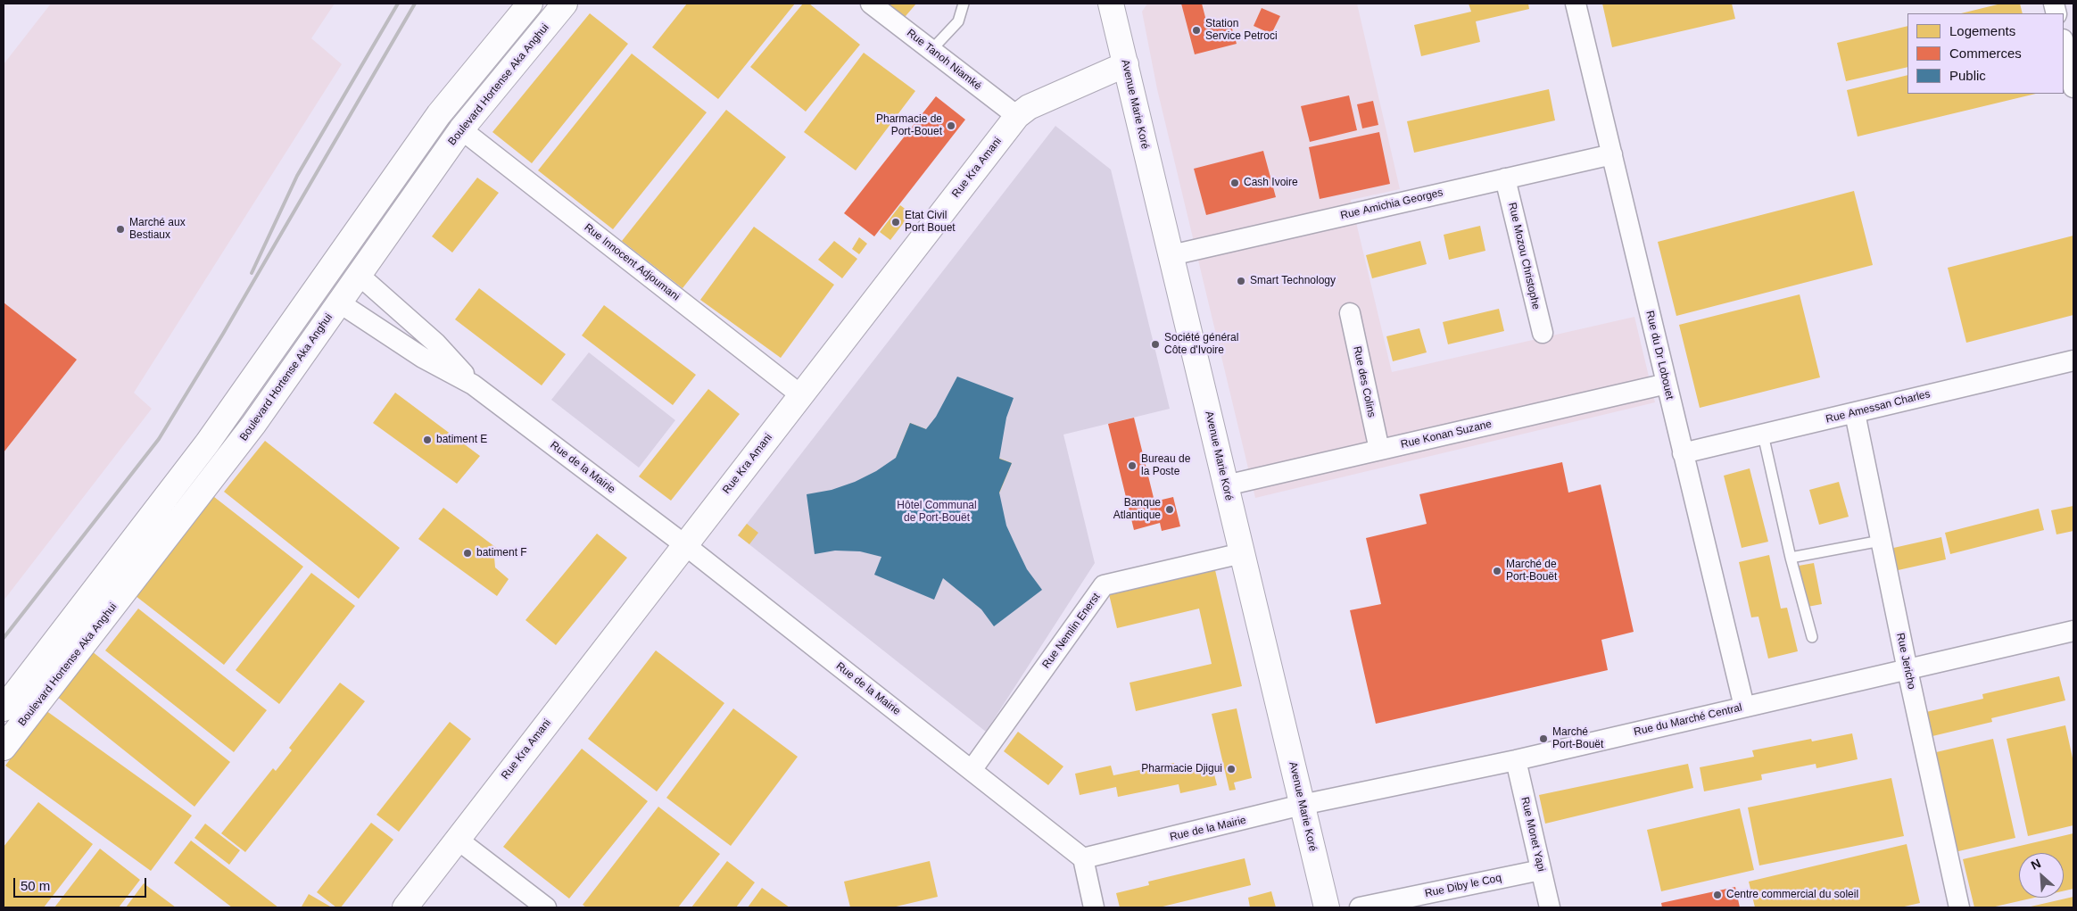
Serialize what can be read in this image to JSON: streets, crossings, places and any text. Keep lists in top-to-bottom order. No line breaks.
{"streets":{"main road":["Boulevard Hortense Aka Anghui","Avenue Marie Koré","Rue Kra Amani"],"street":["Rue Tanoh Niamké","Rue Amichia Georges","Rue Mozou Christophe","Rue Innocent Adjoumani","Rue du Dr Lobouet","Rue des Colins","Rue Amessan Charles","Rue Konan Suzane","Rue de la Mairie","Rue Nemlin Enerst","Rue Jericho","Rue du Marché Central","Rue Monet Yapi","Rue Diby le Coq"]},"crossings":[["Rue Tanoh Niamké","Rue Kra Amani"],["Boulevard Hortense Aka Anghui","Rue Innocent Adjoumani"],["Boulevard Hortense Aka Anghui","Rue de la Mairie"],["Avenue Marie Koré","Rue Kra Amani"],["Avenue Marie Koré","Rue Amichia Georges"],["Avenue Marie Koré","Rue Konan Suzane"],["Avenue Marie Koré","Rue de la Mairie"],["Avenue Marie Koré","Rue Nemlin Enerst"],["Avenue Marie Koré","Rue du Marché Central"],["Rue Kra Amani","Rue Innocent Adjoumani"],["Rue Kra Amani","Rue de la Mairie"],["Rue Amichia Georges","Rue Mozou Christophe"],["Rue Amichia Georges","Rue du Dr Lobouet"],["Rue du Dr Lobouet","Rue Amessan Charles"],["Rue du Dr Lobouet","Rue Konan Suzane"],["Rue du Dr Lobouet","Rue du Marché Central"],["Rue des Colins","Rue Konan Suzane"],["Rue Amessan Charles","Rue Jericho"],["Rue de la Mairie","Rue Nemlin Enerst"],["Rue de la Mairie","Rue du Marché Central"],["Rue Jericho","Rue du Marché Central"],["Rue du Marché Central","Rue Monet Yapi"],["Rue Monet Yapi","Rue Diby le Coq"]],"parks":["Hôtel Communal de Port-Bouët"],"places":["Station Service Petroci","Pharmacie de Port-Bouet","Cash Ivoire","Etat Civil Port Bouet","Marché aux Bestiaux","Smart Technology","Société général Côte d'Ivoire","batiment E","Bureau de la Poste","Banque Atlantique","batiment F","Marché de Port-Bouët","Marché Port-Bouët","Pharmacie Djigui","Centre commercial du soleil"],"legend":["Logements","Commerces","Public"],"scale_bar":"50 m","north":"top left"}
